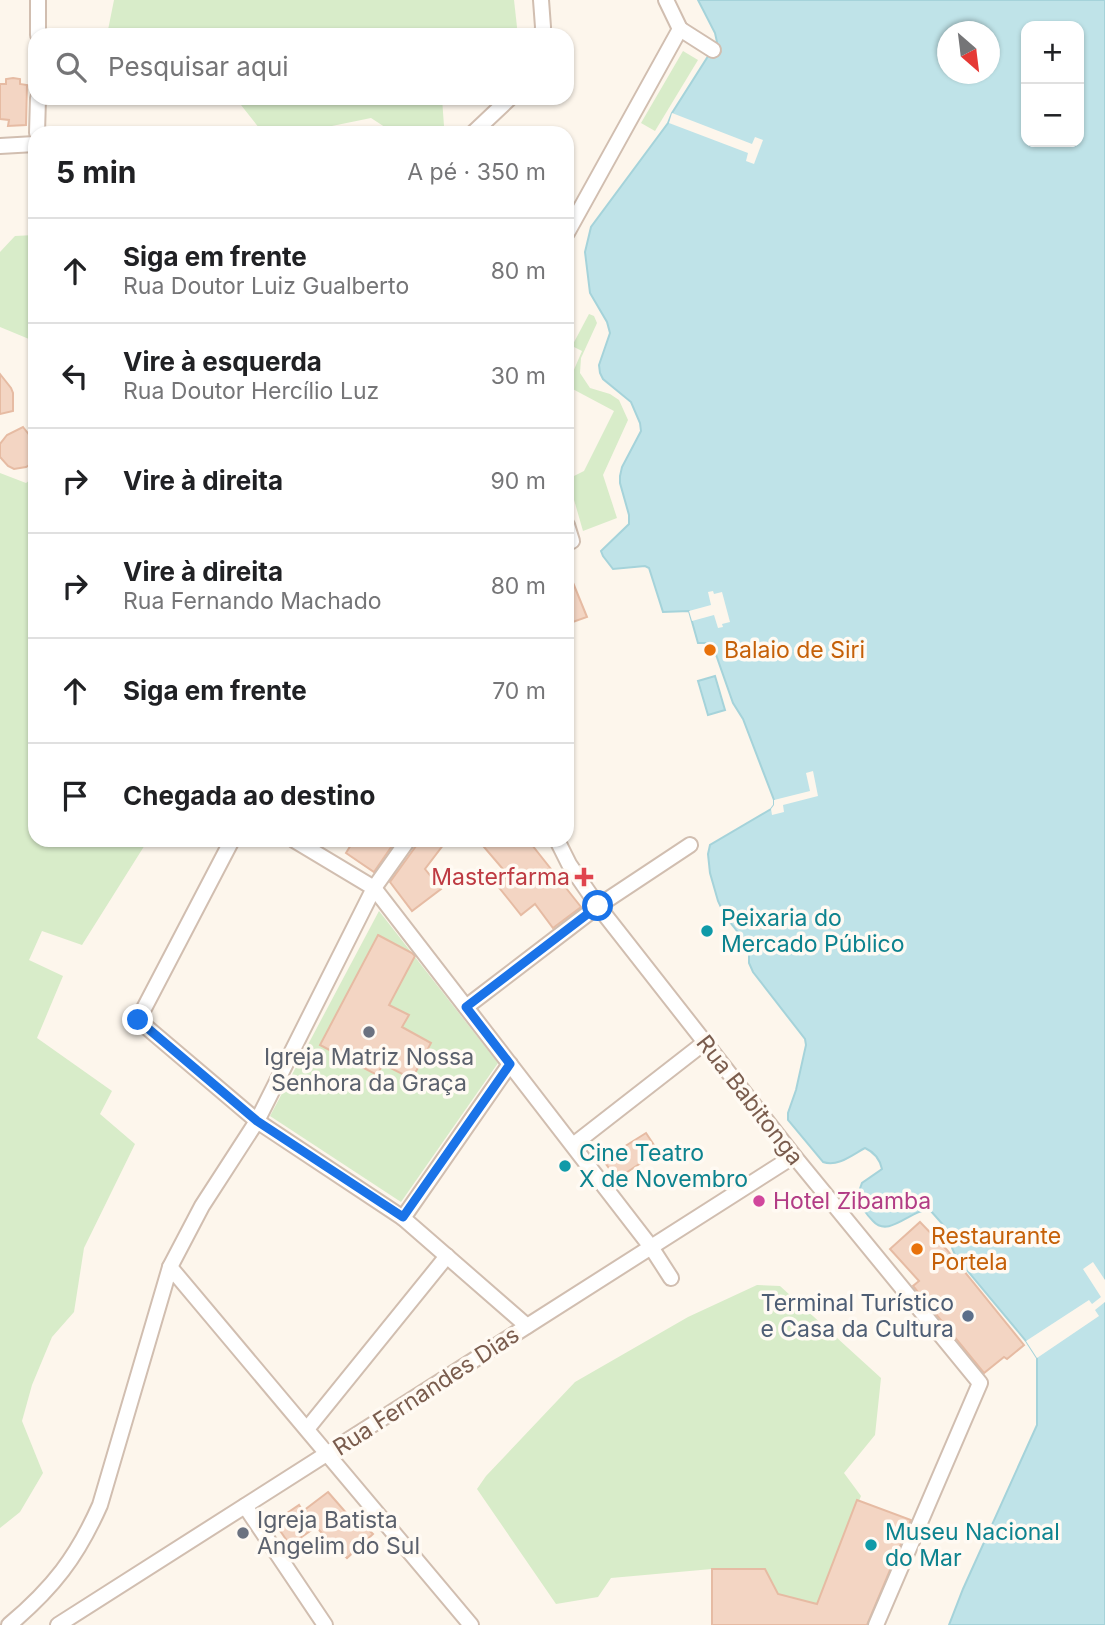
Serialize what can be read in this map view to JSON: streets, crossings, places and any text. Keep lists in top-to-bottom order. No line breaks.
{"streets":{"street":["Rua Babitonga","Rua Fernandes Dias"]},"crossings":[["Rua Babitonga","Rua Fernandes Dias"]],"places":{"other":["Balaio de Siri","Peixaria do Mercado Público","Igreja Matriz Nossa Senhora da Graça","Cine Teatro X de Novembro","Hotel Zibamba","Restaurante Portela","Terminal Turístico e Casa da Cultura","Igreja Batista Angelim do Sul","Museu Nacional do Mar"],"health":["Masterfarma"]},"north":"bottom right","page":{"map_buttons":["+","−"],"search":"Pesquisar aqui","heading":["5 min","A pé · 350 m"],"list":[["Siga em frente","Rua Doutor Luiz Gualberto","80 m"],["Vire à esquerda","Rua Doutor Hercílio Luz","30 m"],["Vire à direita","90 m"],["Vire à direita","Rua Fernando Machado","80 m"],["Siga em frente","70 m"],"Chegada ao destino"]}}
